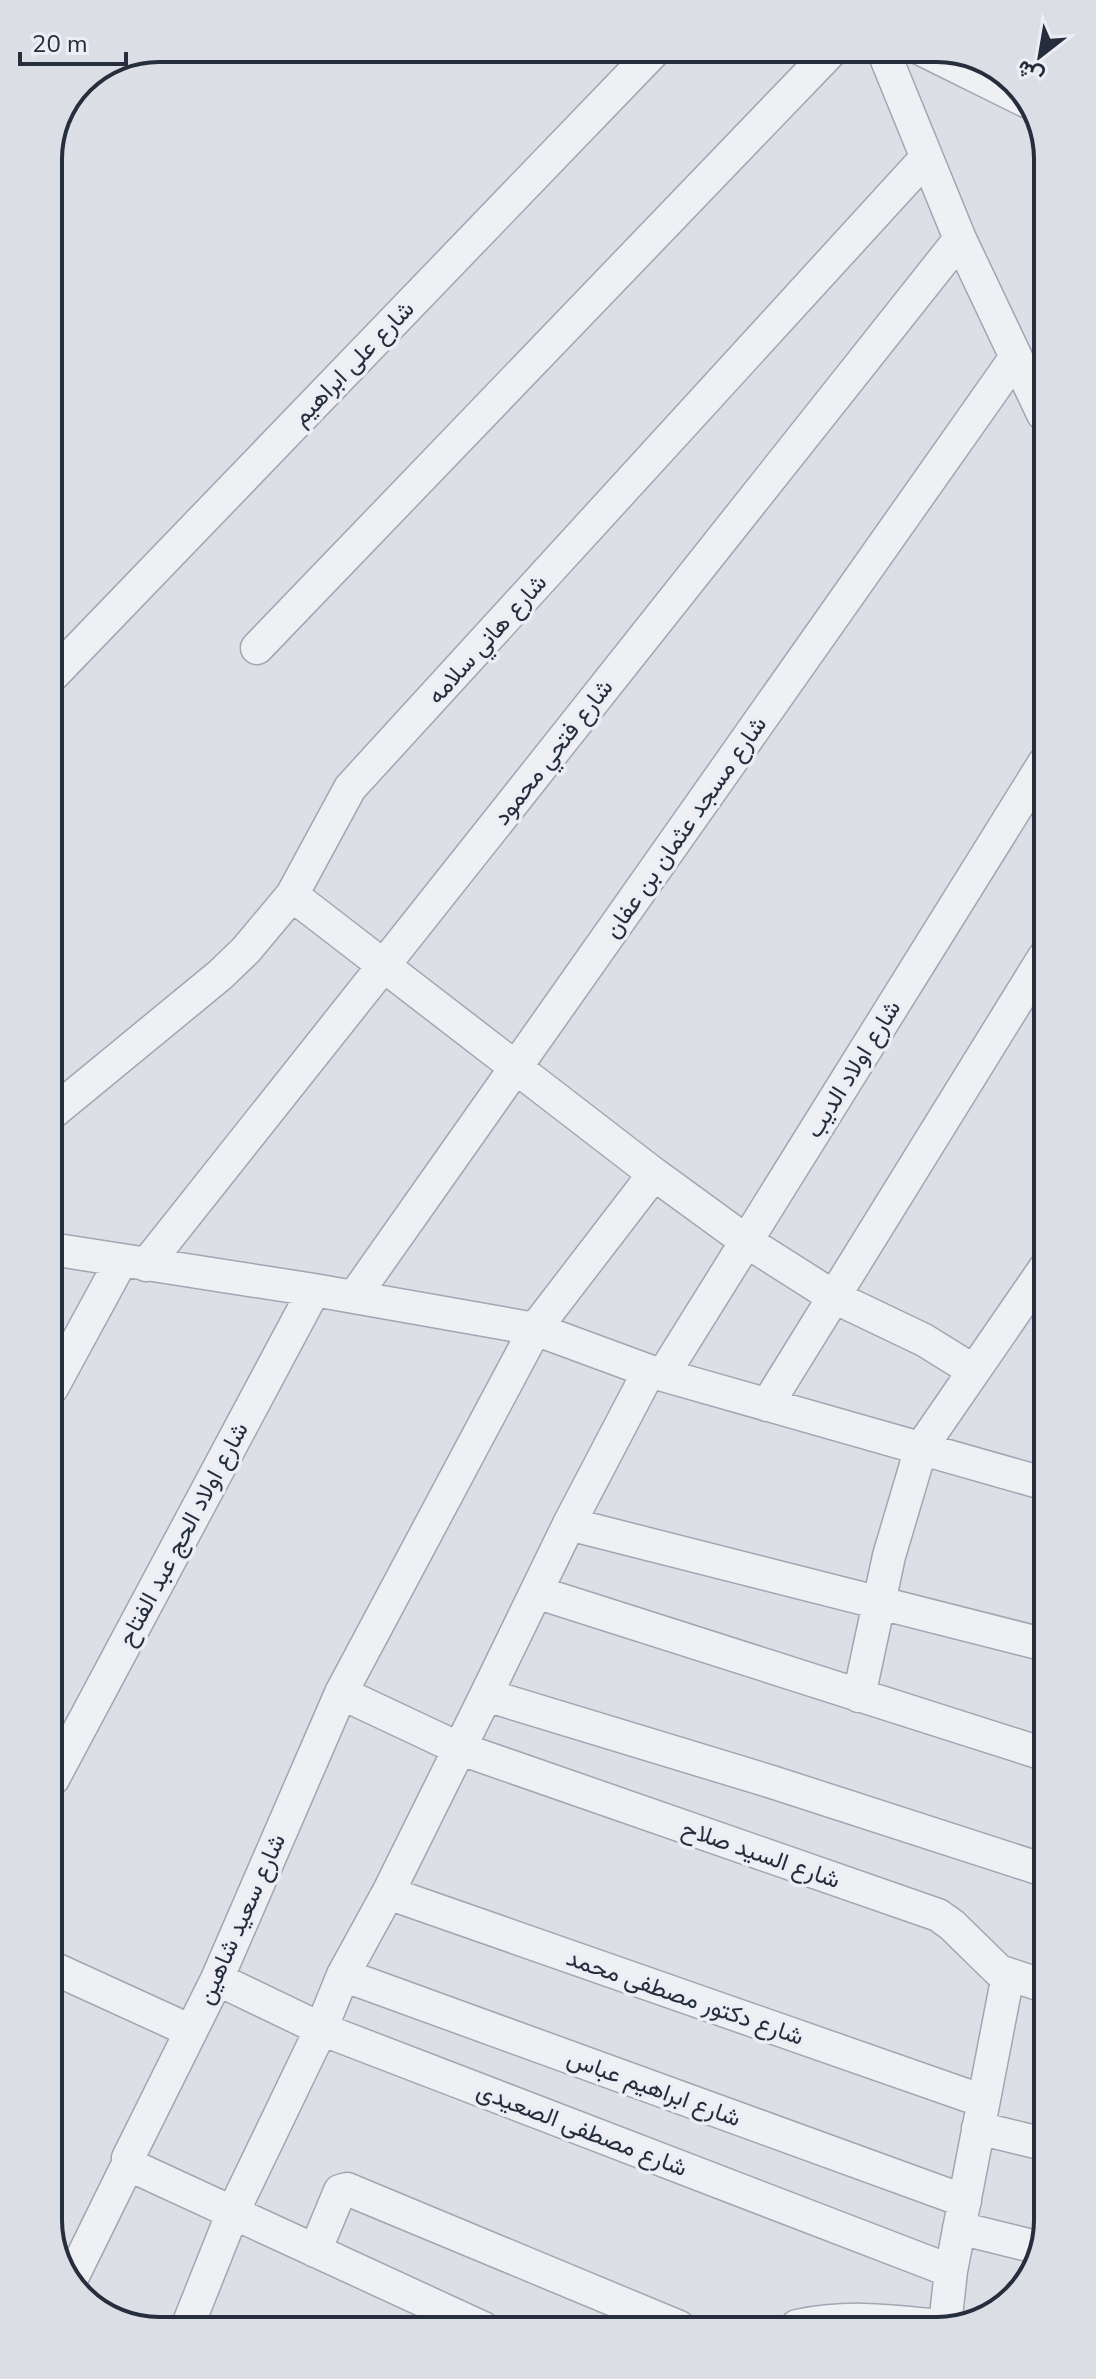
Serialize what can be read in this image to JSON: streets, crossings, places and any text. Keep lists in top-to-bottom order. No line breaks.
{"streets":{"street":["شارع على ابراهيم","شارع هاني سلامه","شارع فتحي محمود","شارع مسجد عثمان بن عفان","شارع اولاد الديب","شارع اولاد الحج عبد الفتاح","شارع السيد صلاح","شارع سعيد شاهين","شارع دكتور مصطفى محمد","شارع ابراهيم عباس","شارع مصطفى الصعيدى"]},"crossings":[["شارع اولاد الديب","شارع السيد صلاح"],["شارع اولاد الديب","شارع دكتور مصطفى محمد"],["شارع اولاد الديب","شارع ابراهيم عباس"],["شارع اولاد الديب","شارع مصطفى الصعيدى"],["شارع السيد صلاح","شارع سعيد شاهين"],["شارع سعيد شاهين","شارع مصطفى الصعيدى"]],"scale_bar":"20 m","north":"bottom left"}
